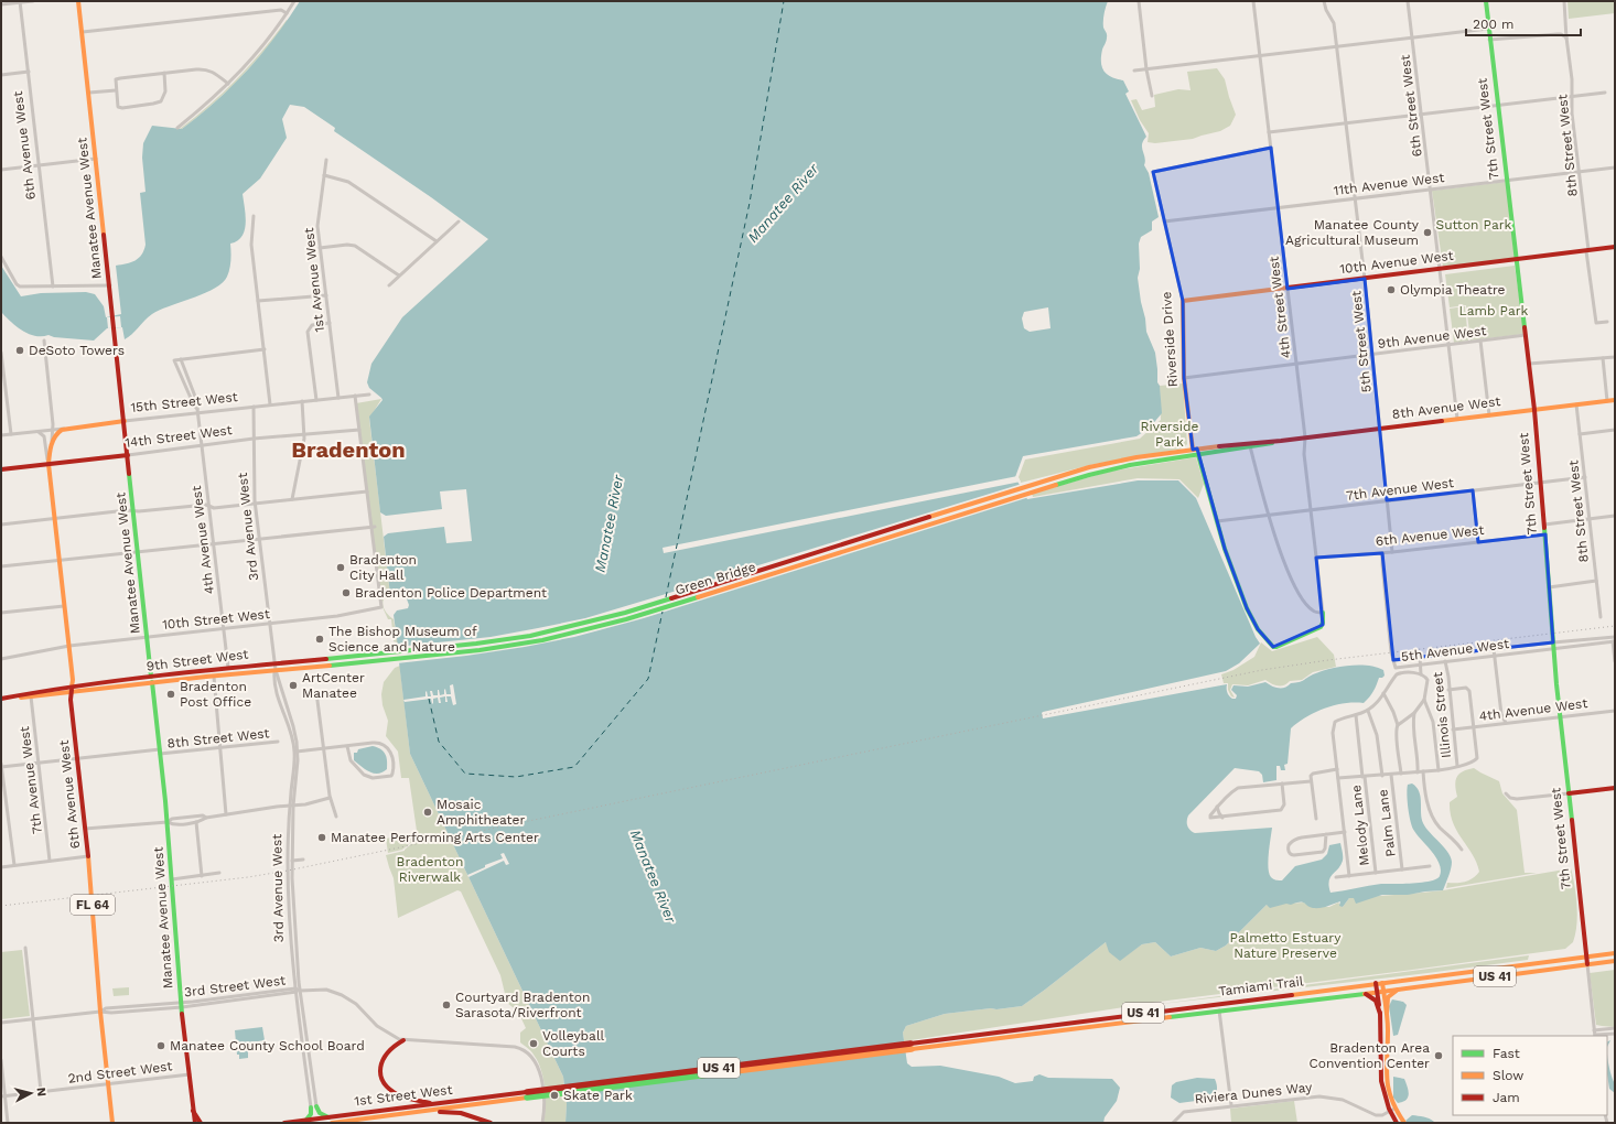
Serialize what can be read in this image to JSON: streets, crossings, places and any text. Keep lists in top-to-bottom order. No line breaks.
{"streets":{"main road":["7th Street West","6th Avenue West","Manatee Avenue West","10th Avenue West","Riverside Drive","15th Street West","8th Avenue West","14th Street West","Green Bridge","9th Street West","FL 64","US 41","Tamiami Trail","1st Street West"],"street":["6th Street West","8th Street West","11th Avenue West","1st Avenue West","4th Street West","9th Avenue West","5th Street West","7th Avenue West","3rd Avenue West","4th Avenue West","10th Street West","5th Avenue West","Illinois Street","Palm Lane","Melody Lane","3rd Street West","2nd Street West","Riviera Dunes Way"]},"crossings":[["6th Street West","11th Avenue West"],["6th Street West","10th Avenue West"],["6th Street West","9th Avenue West"],["6th Street West","8th Avenue West"],["7th Street West","6th Avenue West"],["7th Street West","11th Avenue West"],["7th Street West","10th Avenue West"],["7th Street West","9th Avenue West"],["7th Street West","8th Avenue West"],["7th Street West","7th Avenue West"],["7th Street West","4th Avenue West"],["7th Street West","5th Avenue West"],["7th Street West","Tamiami Trail"],["6th Avenue West","8th Street West"],["6th Avenue West","4th Street West"],["6th Avenue West","5th Street West"],["6th Avenue West","15th Street West"],["6th Avenue West","14th Street West"],["6th Avenue West","10th Street West"],["6th Avenue West","9th Street West"],["6th Avenue West","3rd Street West"],["6th Avenue West","2nd Street West"],["8th Street West","11th Avenue West"],["8th Street West","Manatee Avenue West"],["8th Street West","10th Avenue West"],["8th Street West","8th Avenue West"],["8th Street West","7th Avenue West"],["11th Avenue West","4th Street West"],["11th Avenue West","Riverside Drive"],["11th Avenue West","5th Street West"],["Manatee Avenue West","15th Street West"],["Manatee Avenue West","14th Street West"],["Manatee Avenue West","10th Street West"],["Manatee Avenue West","9th Street West"],["Manatee Avenue West","3rd Street West"],["Manatee Avenue West","2nd Street West"],["10th Avenue West","4th Street West"],["10th Avenue West","Riverside Drive"],["10th Avenue West","5th Street West"],["1st Avenue West","15th Street West"],["4th Street West","9th Avenue West"],["4th Street West","Riverside Drive"],["4th Street West","8th Avenue West"],["4th Street West","7th Avenue West"],["9th Avenue West","Riverside Drive"],["9th Avenue West","5th Street West"],["Riverside Drive","8th Avenue West"],["5th Street West","8th Avenue West"],["5th Street West","7th Avenue West"],["15th Street West","3rd Avenue West"],["15th Street West","4th Avenue West"],["8th Avenue West","Green Bridge"],["14th Street West","3rd Avenue West"],["14th Street West","4th Avenue West"],["7th Avenue West","9th Street West"],["3rd Avenue West","10th Street West"],["3rd Avenue West","9th Street West"],["3rd Avenue West","3rd Street West"],["4th Avenue West","10th Street West"],["4th Avenue West","9th Street West"],["4th Avenue West","Illinois Street"],["Green Bridge","9th Street West"],["5th Avenue West","Illinois Street"],["US 41","Tamiami Trail"],["US 41","1st Street West"]],"districts":["Bradenton"],"water":["Manatee River"],"parks":["Sutton Park","Lamb Park","Riverside Park","Bradenton Riverwalk","Palmetto Estuary Nature Preserve"],"places":["Manatee County Agricultural Museum","Olympia Theatre","DeSoto Towers","Bradenton City Hall","Bradenton Police Department","The Bishop Museum of Science and Nature","ArtCenter Manatee","Bradenton Post Office","Mosaic Amphitheater","Manatee Performing Arts Center","Courtyard Bradenton Sarasota/Riverfront","Volleyball Courts","Manatee County School Board","Bradenton Area Convention Center","Skate Park"],"legend":["Fast","Slow","Jam"],"scale_bar":"200 m","north":"right"}
